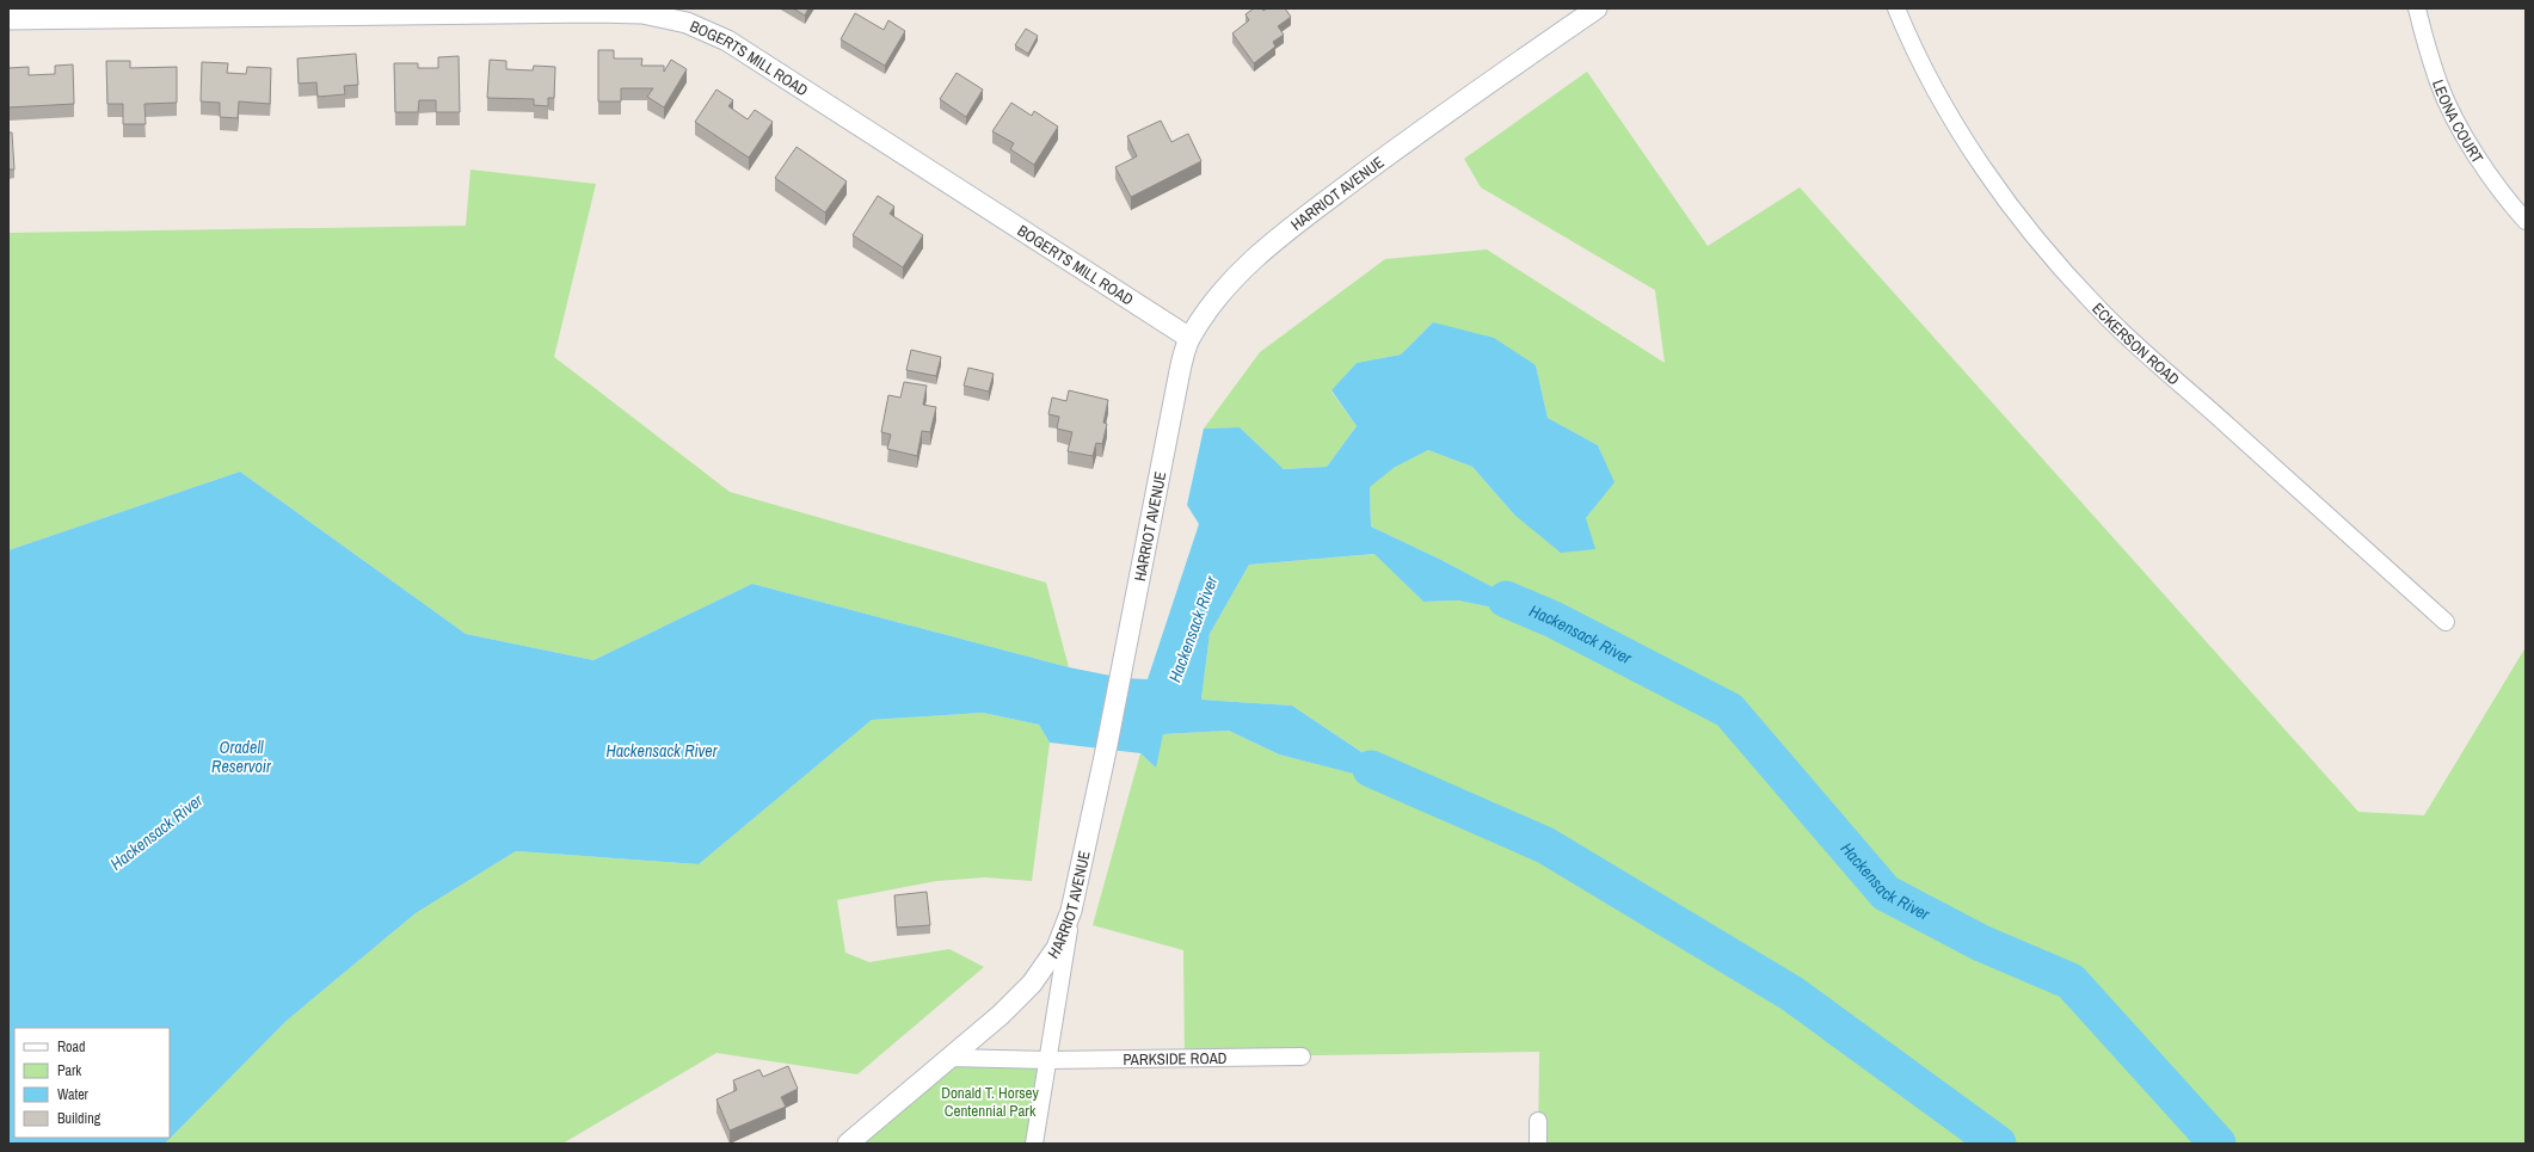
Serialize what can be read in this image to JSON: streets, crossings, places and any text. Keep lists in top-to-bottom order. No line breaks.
{"streets":{"street":["BOGERTS MILL ROAD","LEONA COURT","HARRIOT AVENUE","ECKERSON ROAD","PARKSIDE ROAD"]},"crossings":[["BOGERTS MILL ROAD","HARRIOT AVENUE"],["HARRIOT AVENUE","PARKSIDE ROAD"]],"water":["Hackensack River","Oradell Reservoir"],"parks":["Donald T. Horsey Centennial Park"],"legend":["Road","Park","Water","Building"]}
